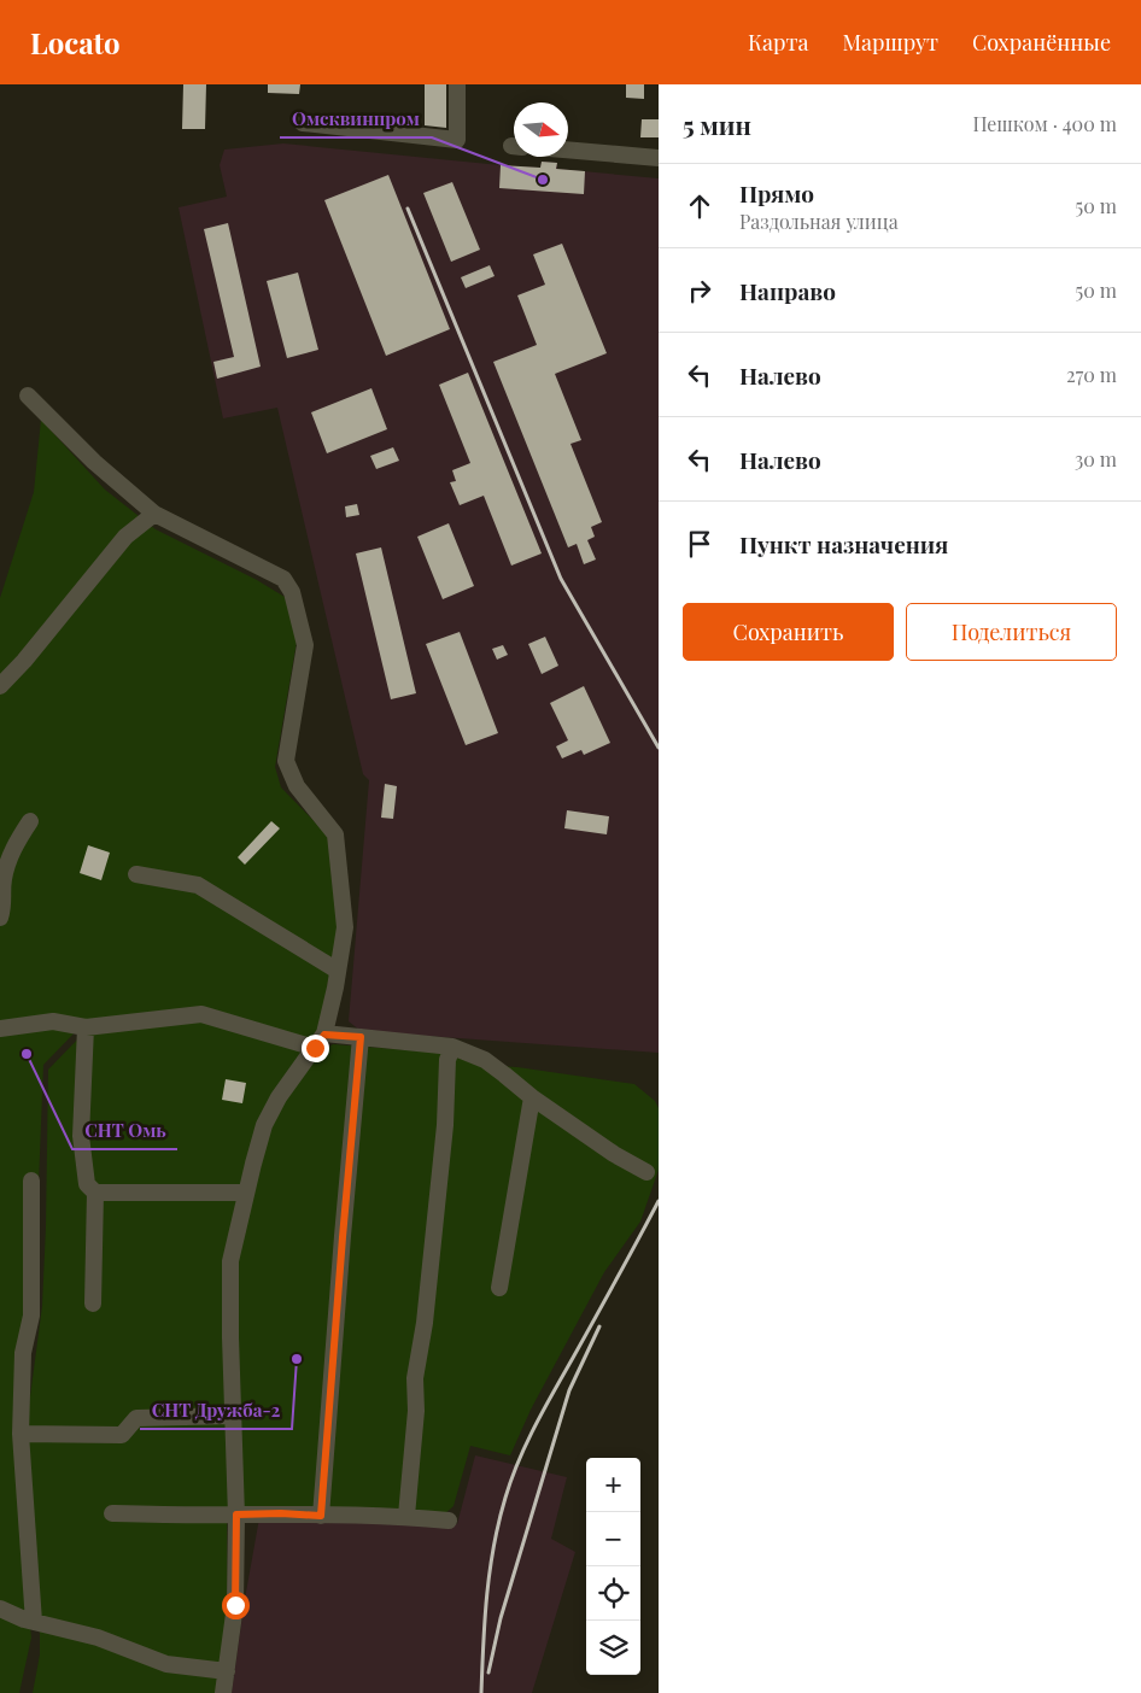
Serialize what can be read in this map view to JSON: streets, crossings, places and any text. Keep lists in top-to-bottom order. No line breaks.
{"places":["Омсквинпром","СНТ Омь","СНТ Дружба-2"],"north":"right","page":{"header":"Locato","nav":["Карта","Маршрут","Сохранённые"],"heading":["5 мин","Пешком · 400 m"],"list":[["Прямо","Раздольная улица","50 m"],["Направо","50 m"],["Налево","270 m"],["Налево","30 m"],"Пункт назначения"],"buttons":["Сохранить","Поделиться"],"map_buttons":["+","−"]}}
